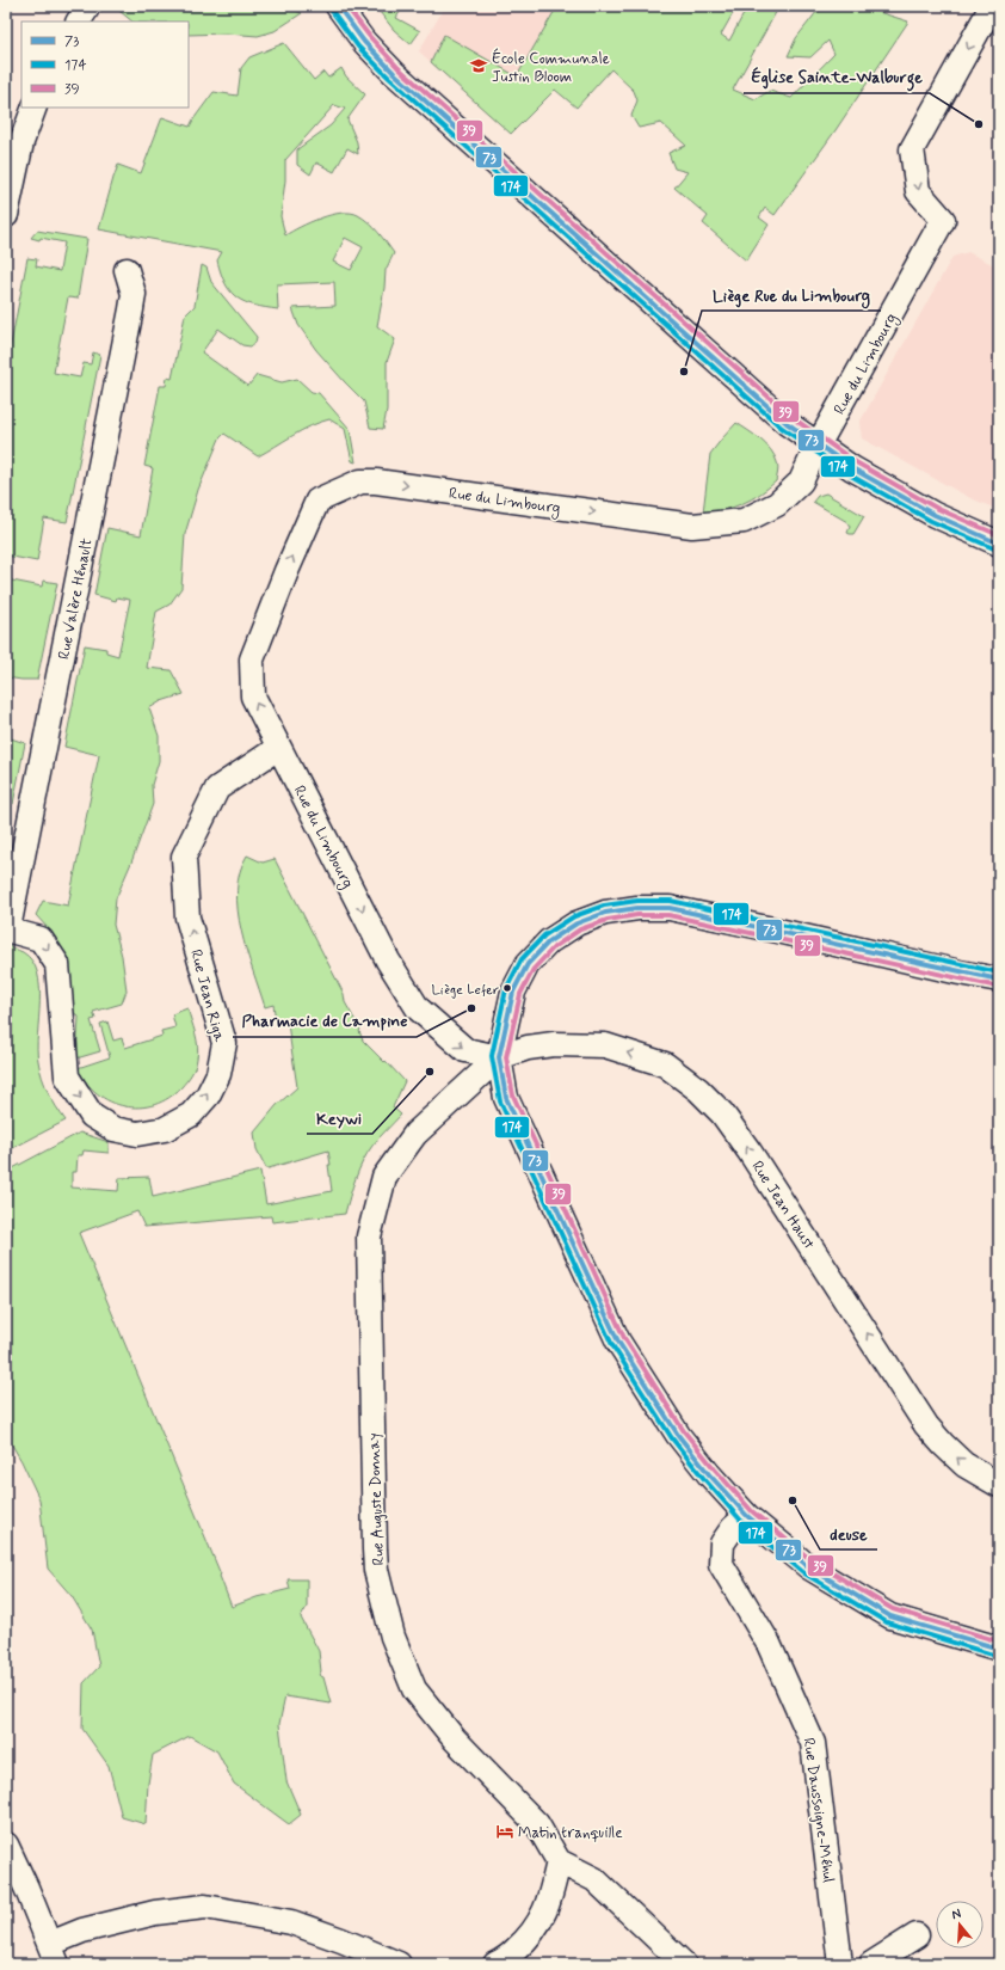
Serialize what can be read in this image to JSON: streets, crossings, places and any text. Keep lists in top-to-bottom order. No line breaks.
{"streets":{"street":["Rue du Limbourg","Rue Valère Hénault","Rue Jean Riga","Rue Jean Haust","Rue Auguste Donnay","Rue Daussoigne-Méhul"]},"crossings":[["Rue du Limbourg","Rue Jean Riga"],["Rue du Limbourg","Rue Jean Haust"],["Rue du Limbourg","Rue Auguste Donnay"],["Rue Valère Hénault","Rue Jean Riga"],["Rue Jean Haust","Rue Auguste Donnay"]],"places":{"school or university":["École Communale Justin Bloom"],"other":["Église Sainte-Walburge","Liège Rue du Limbourg","Liège Lefer","Pharmacie de Campine","Keywi","deuse"],"hotel":["Matin tranquille"]},"lines":["transit line 73","transit line 39","transit line 174"],"legend":["73","174","39"],"north":"top"}
